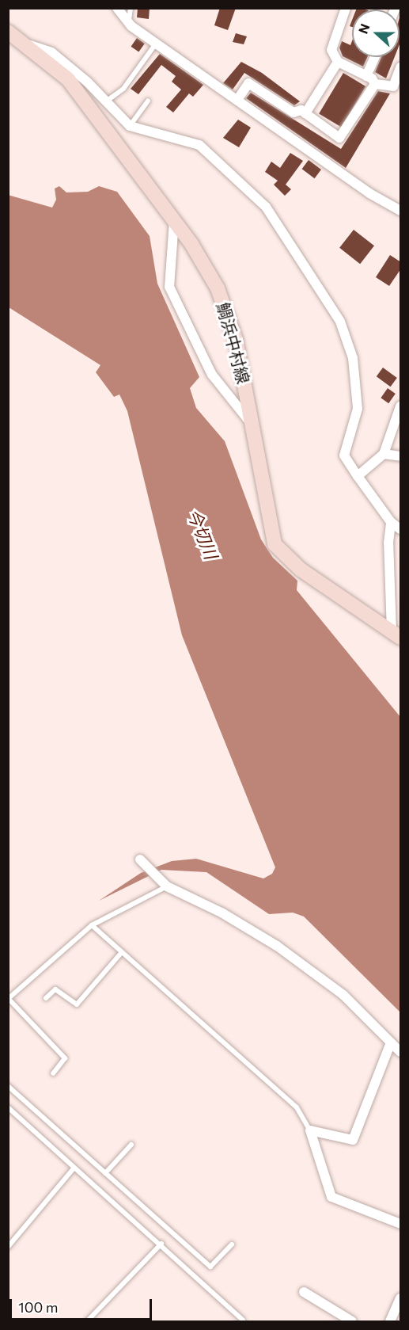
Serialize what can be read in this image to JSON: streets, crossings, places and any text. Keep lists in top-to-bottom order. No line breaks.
{"streets":{"main road":["鯛浜中村線"]},"water":["今切川"],"scale_bar":"100 m","north":"left"}
